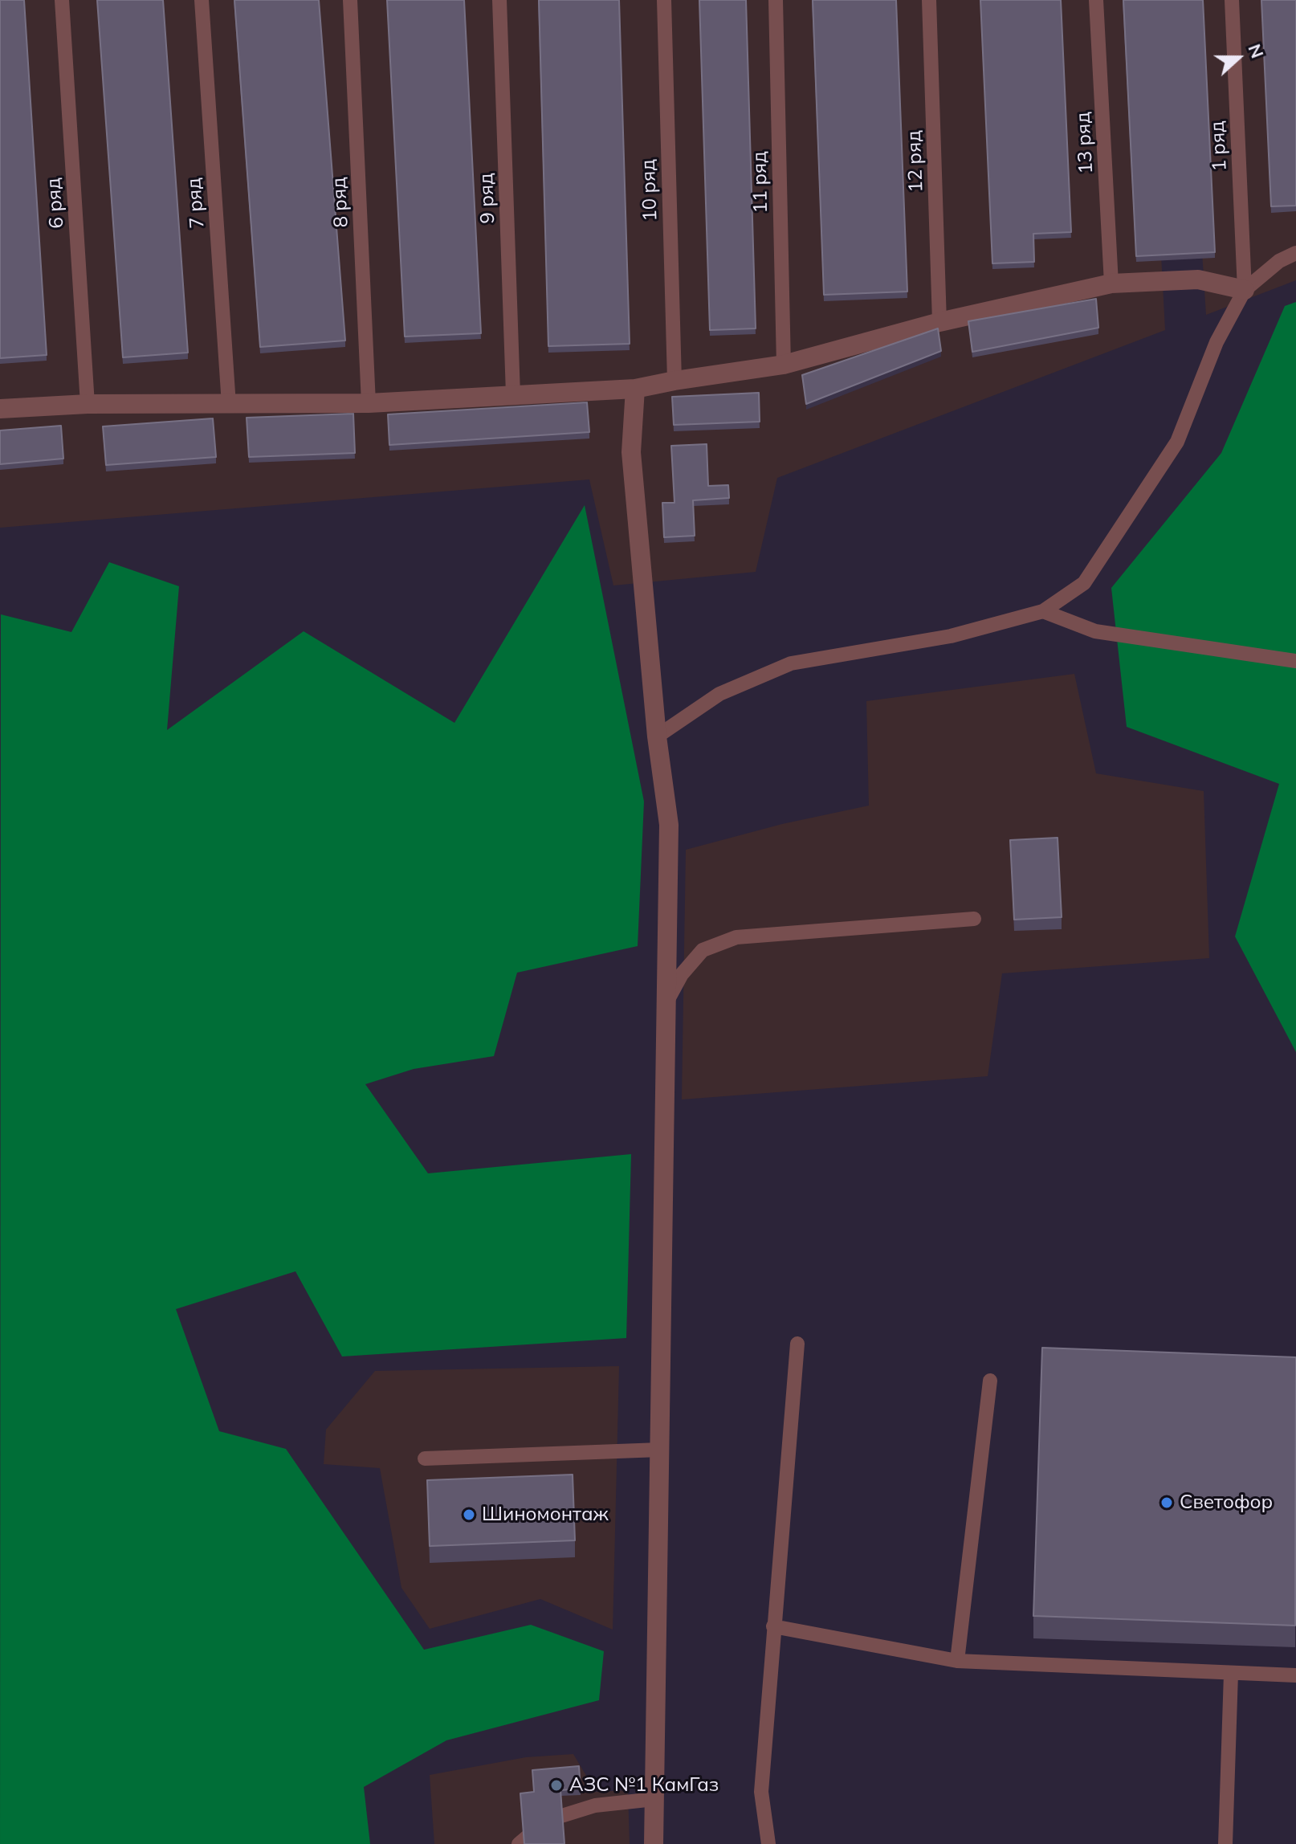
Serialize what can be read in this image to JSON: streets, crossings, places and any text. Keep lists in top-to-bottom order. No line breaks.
{"streets":{"lane":["13 ряд","1 ряд","12 ряд","11 ряд","10 ряд","9 ряд","8 ряд","6 ряд","7 ряд"]},"places":["Светофор","Шиномонтаж","АЗС №1 КамГаз"],"north":"right"}
